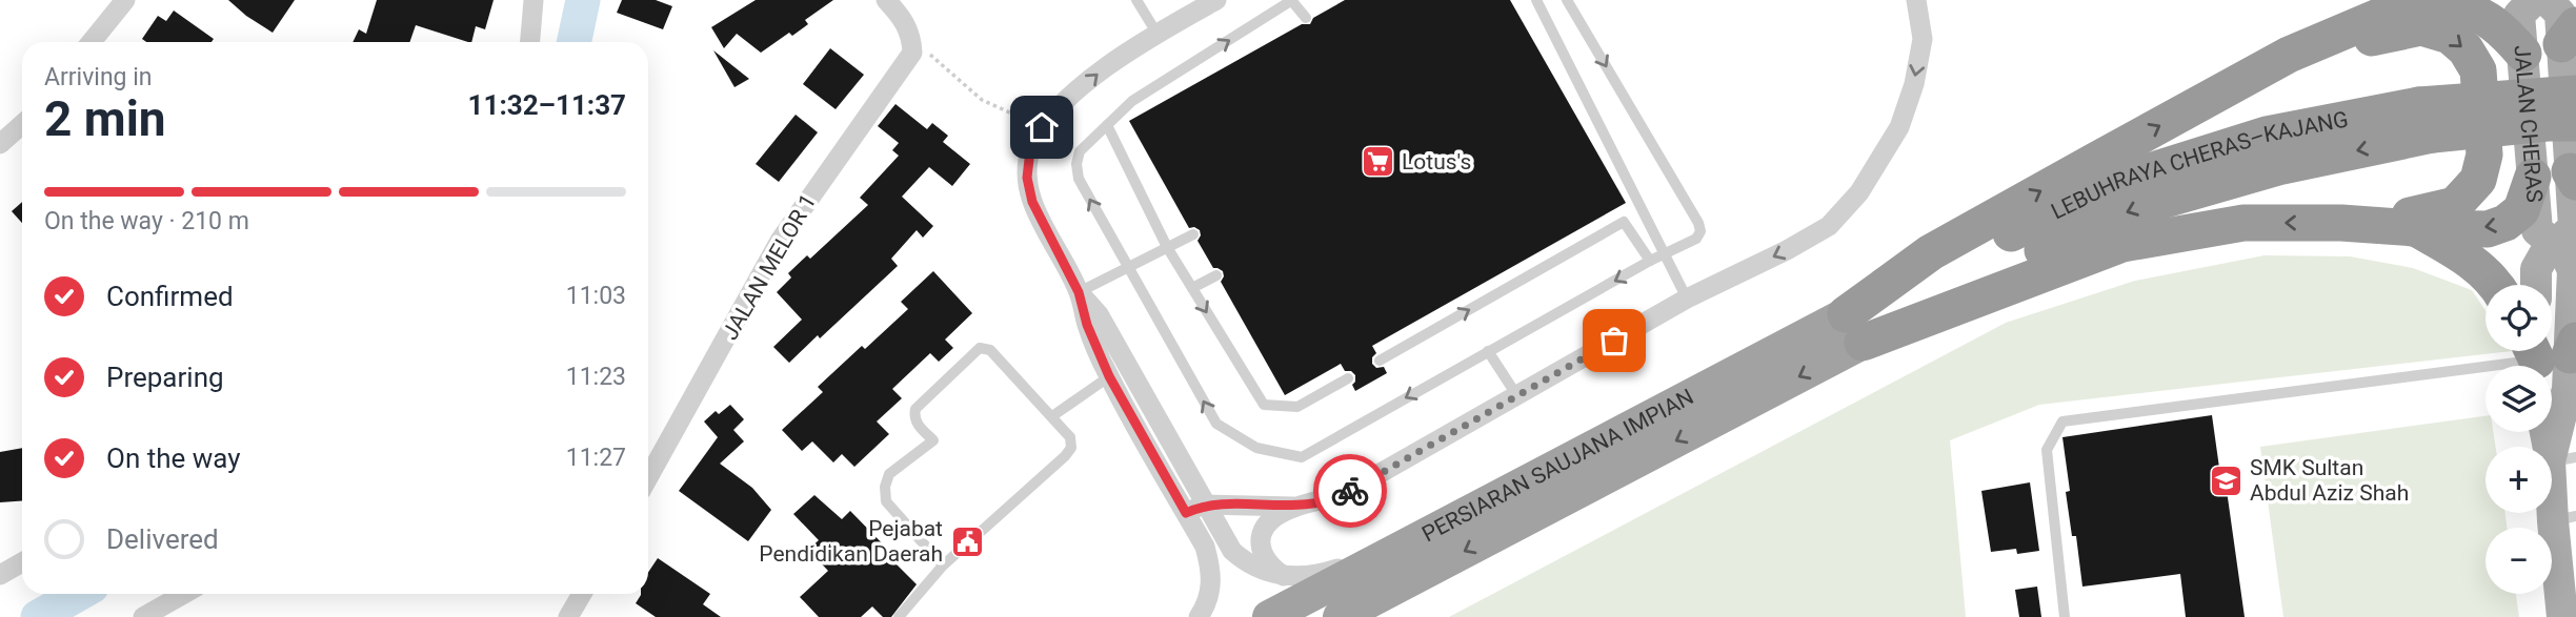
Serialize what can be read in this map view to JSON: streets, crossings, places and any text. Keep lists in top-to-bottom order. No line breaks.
{"streets":{"highway":["LEBUHRAYA CHERAS–KAJANG","PERSIARAN SAUJANA IMPIAN"],"main road":["JALAN CHERAS"],"street":["JALAN MELOR 1"]},"crossings":[["LEBUHRAYA CHERAS–KAJANG","PERSIARAN SAUJANA IMPIAN"]],"places":{"supermarket":["Lotus's"],"school or university":["SMK Sultan Abdul Aziz Shah"],"public building":["Pejabat Pendidikan Daerah"]},"page":{"heading":["2 min","Arriving in","11:32–11:37"],"bar":"On the way · 210 m","list":[["Confirmed","11:03"],["Preparing","11:23"],["On the way","11:27"],"Delivered"],"map_buttons":["+","−"]}}
